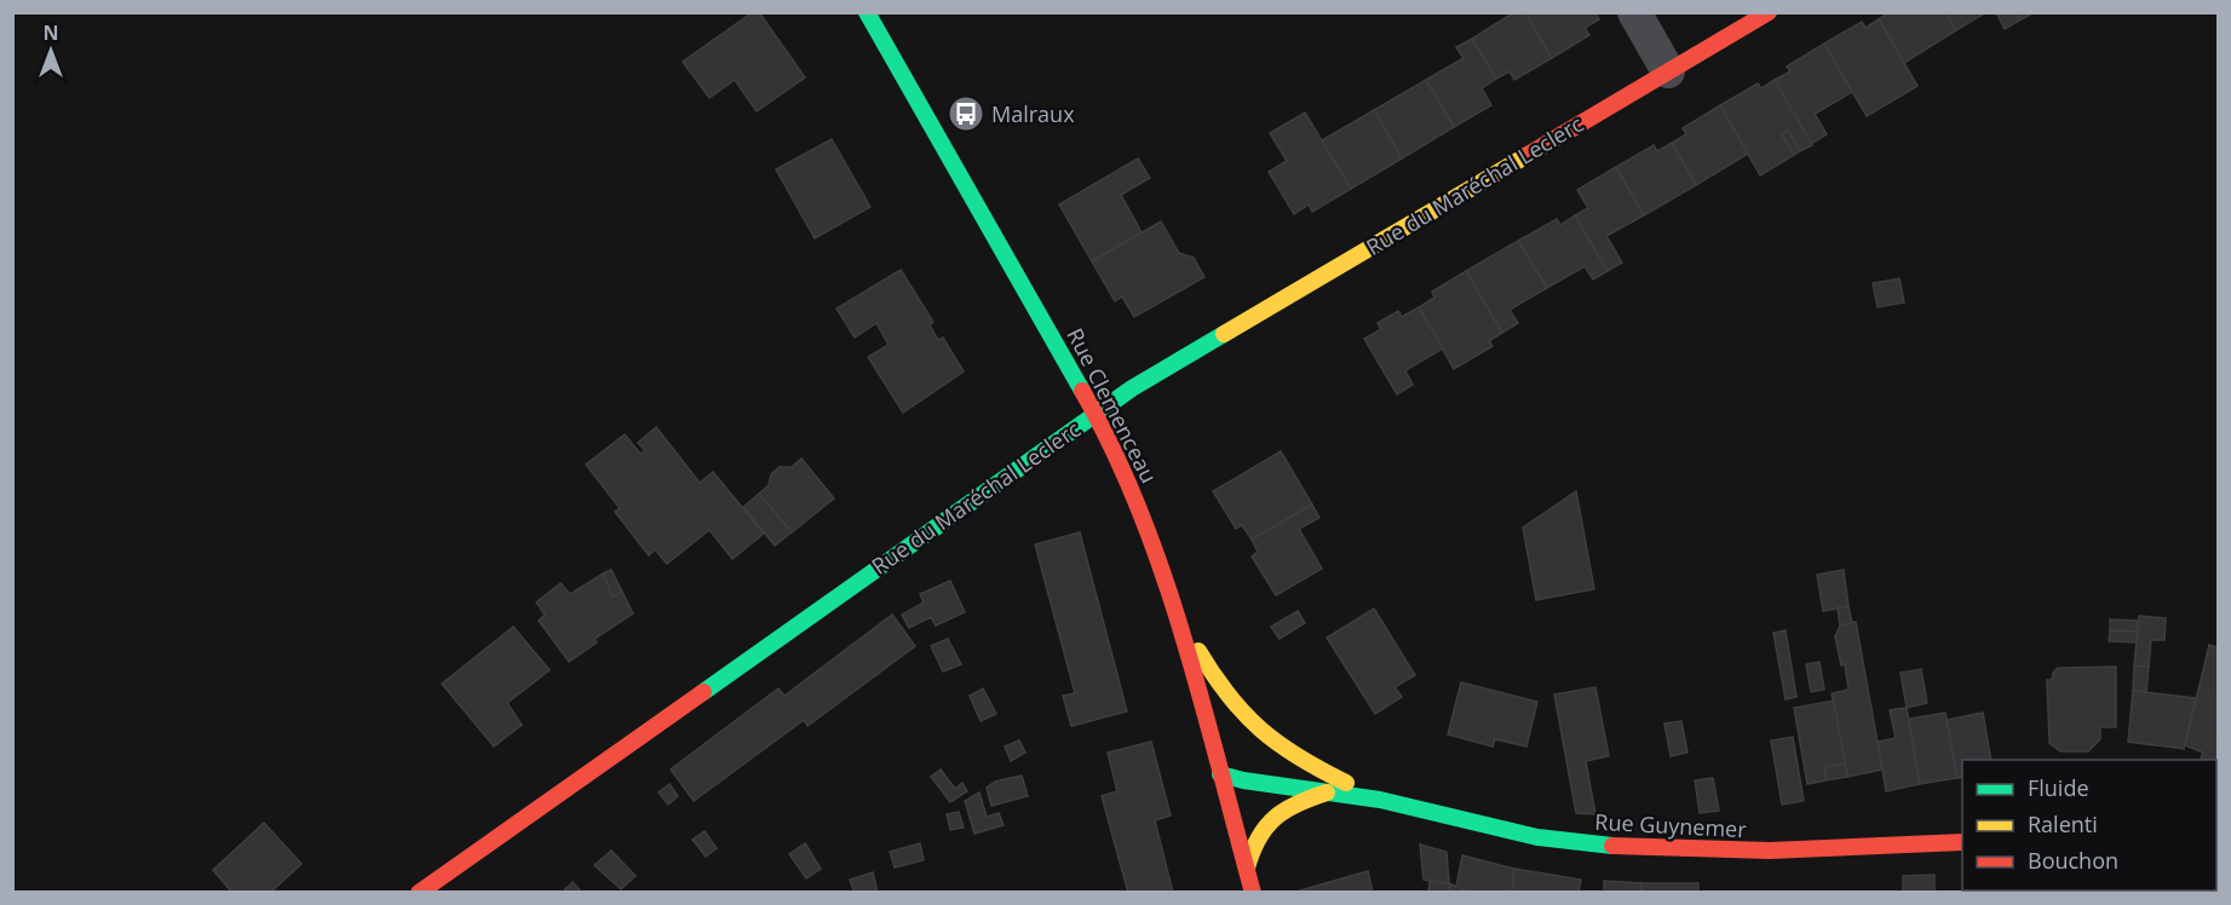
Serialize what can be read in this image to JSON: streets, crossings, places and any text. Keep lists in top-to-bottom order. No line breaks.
{"streets":{"street":["Rue du Maréchal Leclerc","Rue Clemenceau","Rue Guynemer"]},"crossings":[["Rue du Maréchal Leclerc","Rue Clemenceau"],["Rue Clemenceau","Rue Guynemer"]],"places":{"bus stop":["Malraux"]},"legend":["Fluide","Ralenti","Bouchon"],"north":"top"}
